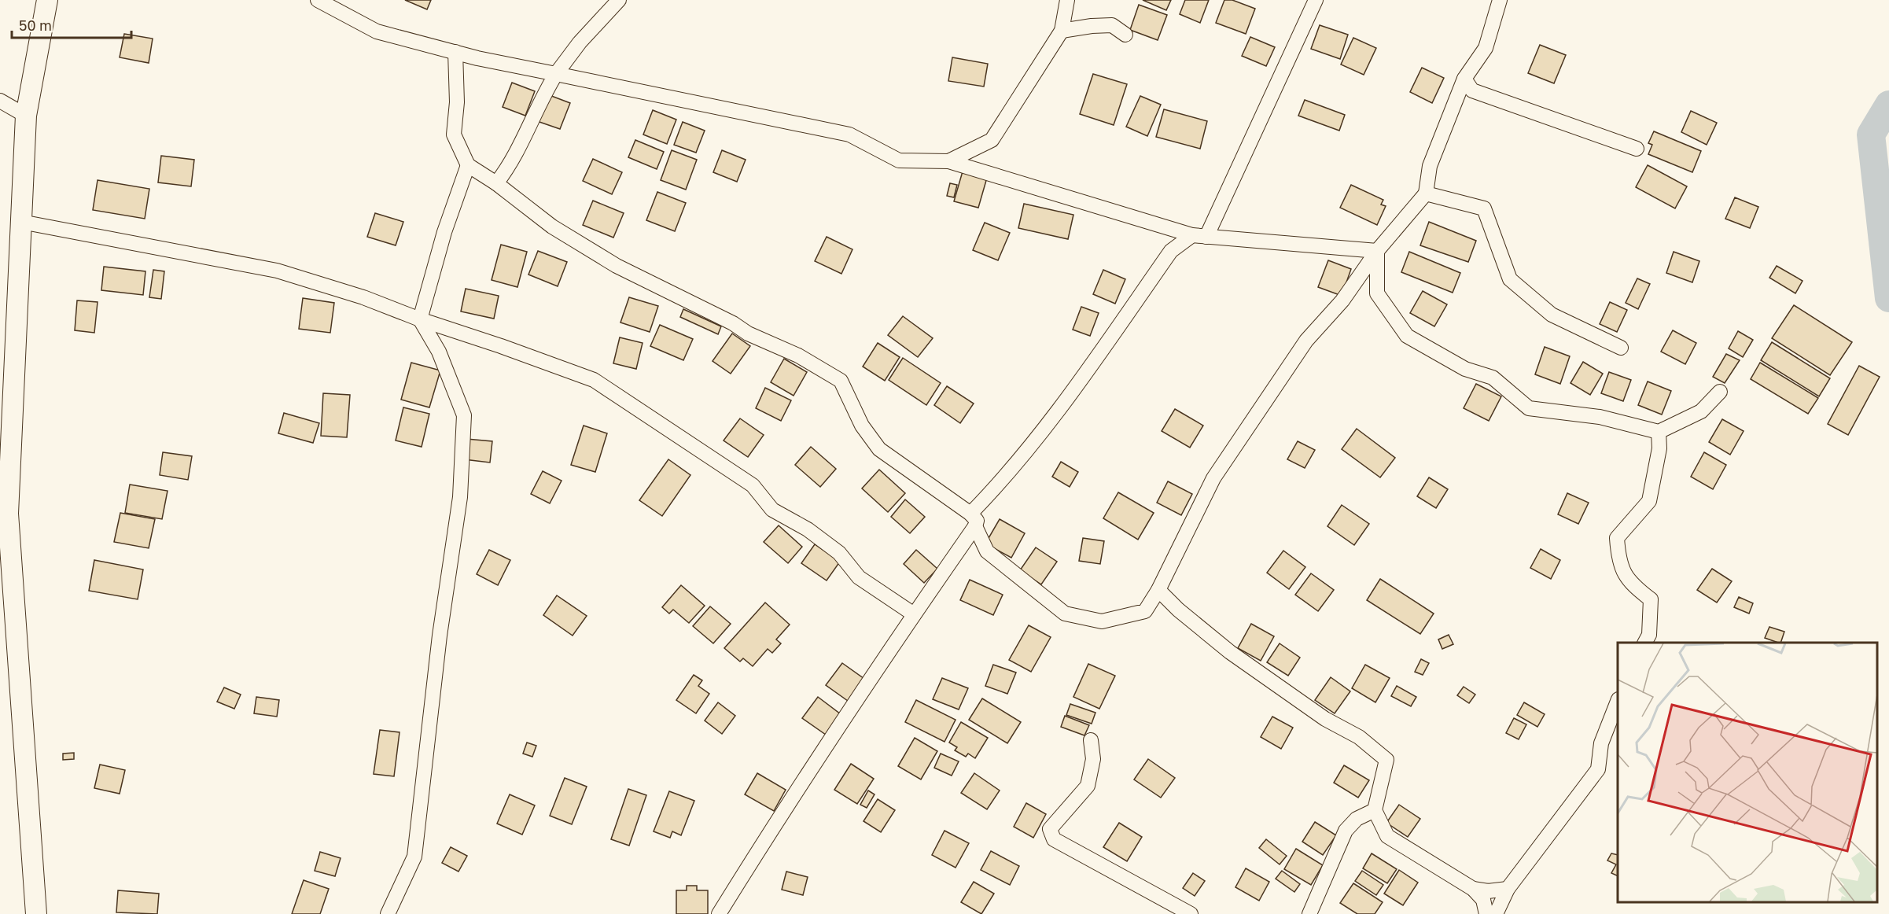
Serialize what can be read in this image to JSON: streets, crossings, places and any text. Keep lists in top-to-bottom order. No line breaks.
{"scale_bar":"50 m"}
